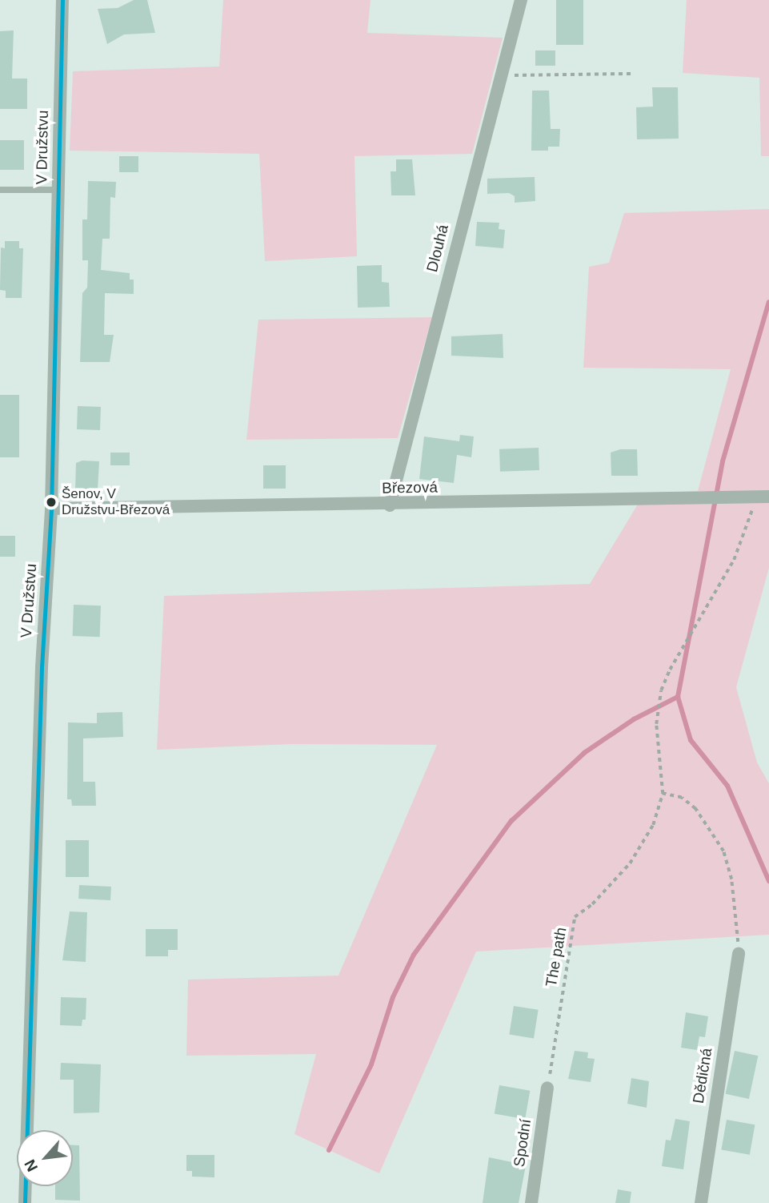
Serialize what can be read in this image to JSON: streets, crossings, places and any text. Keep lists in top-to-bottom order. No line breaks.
{"streets":{"street":["V Družstvu","Dlouhá","Březová","Dědičná","Spodní"],"path":["The path"]},"crossings":[["V Družstvu","Březová"],["Dlouhá","Březová"],["The path","Spodní"]],"places":["Šenov, V Družstvu-Březová"],"north":"bottom left"}
